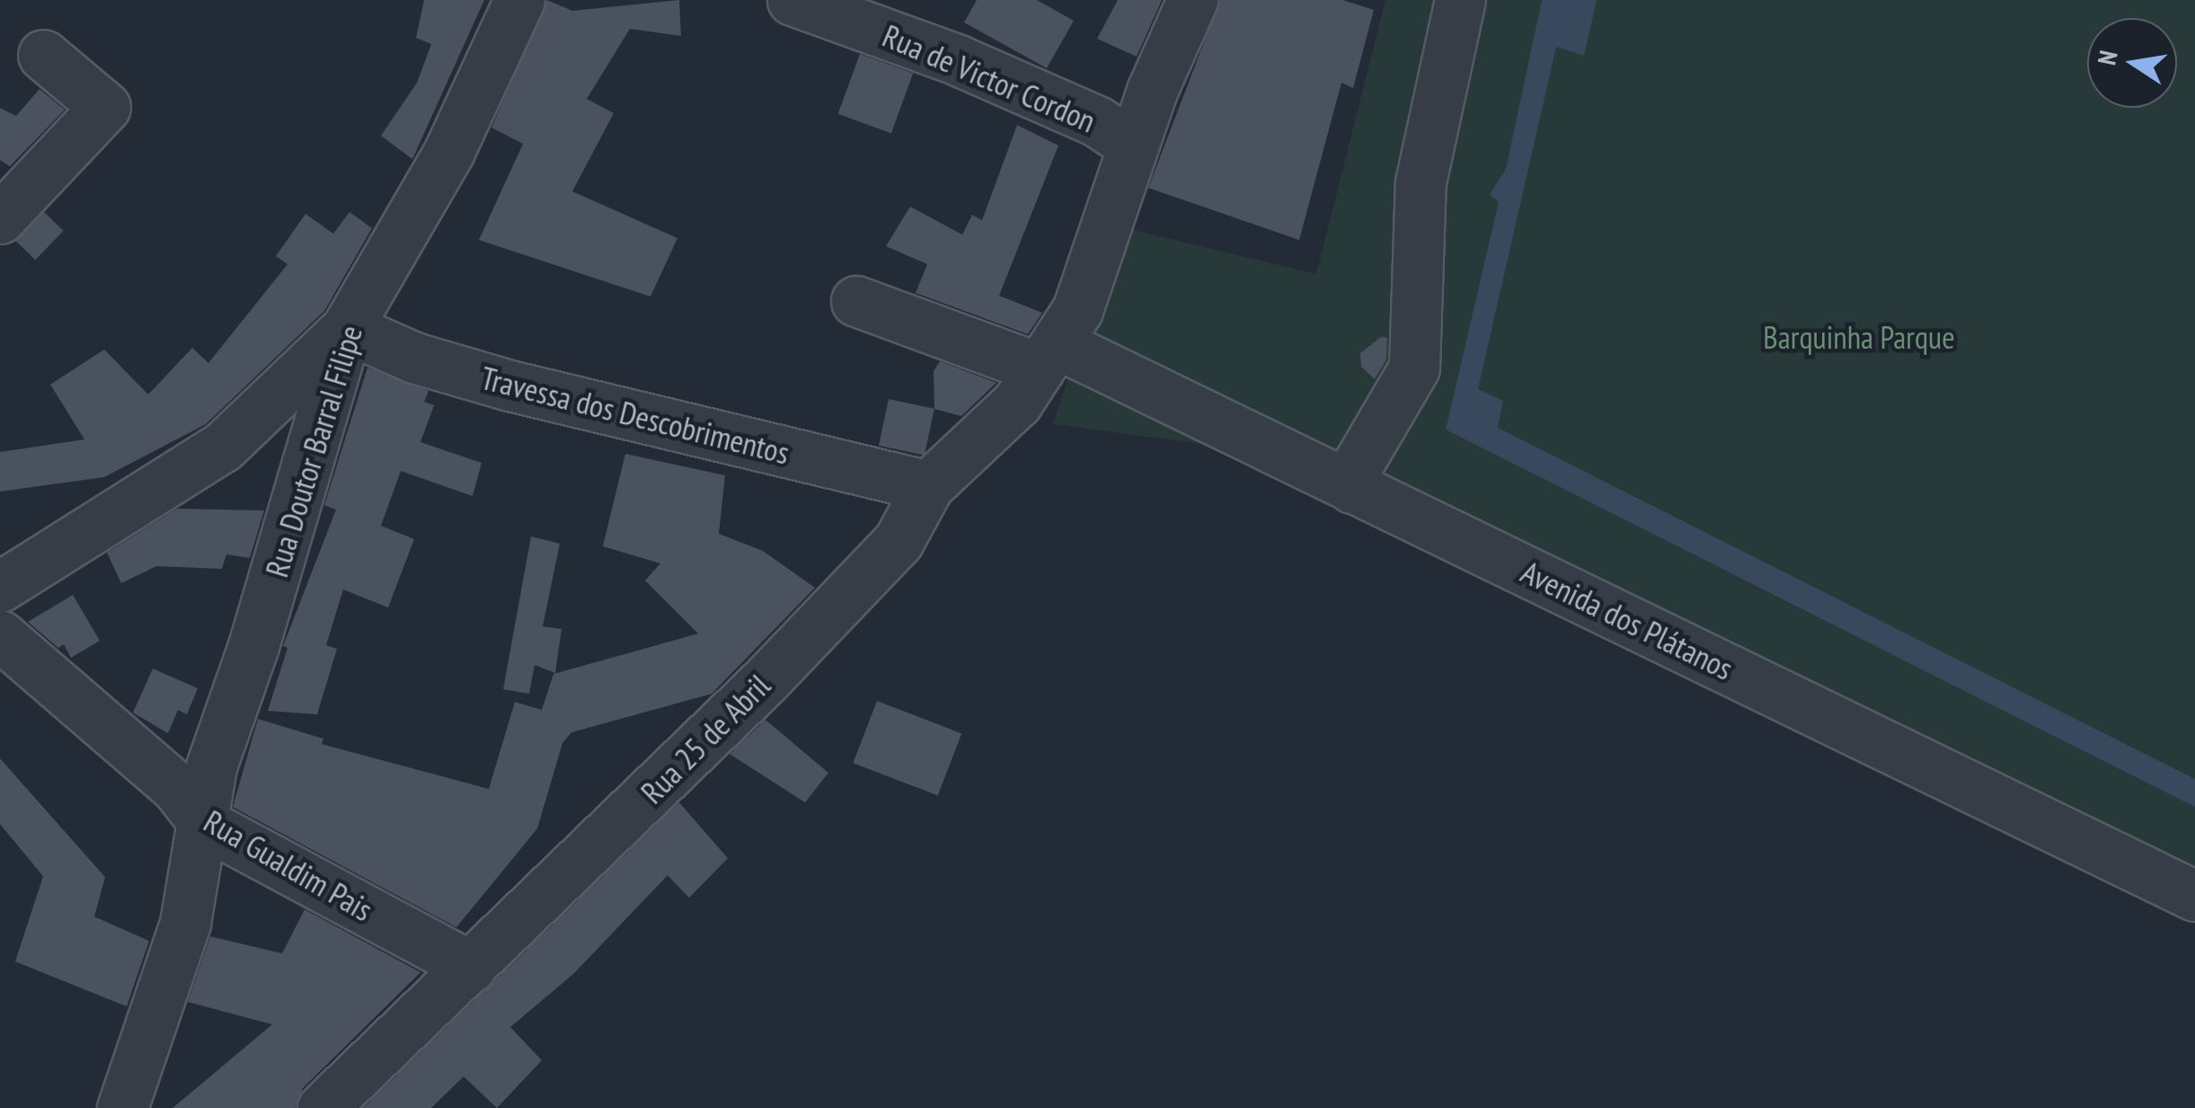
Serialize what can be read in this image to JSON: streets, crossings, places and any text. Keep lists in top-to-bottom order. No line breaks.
{"streets":{"street":["Rua de Victor Cordon","Travessa dos Descobrimentos","Rua Doutor Barral Filipe","Avenida dos Plátanos","Rua 25 de Abril","Rua Gualdim Pais"]},"crossings":[["Rua de Victor Cordon","Rua 25 de Abril"],["Travessa dos Descobrimentos","Rua Doutor Barral Filipe"],["Travessa dos Descobrimentos","Rua 25 de Abril"],["Rua Doutor Barral Filipe","Rua Gualdim Pais"],["Avenida dos Plátanos","Rua 25 de Abril"],["Rua 25 de Abril","Rua Gualdim Pais"]],"parks":["Barquinha Parque"],"north":"left"}
